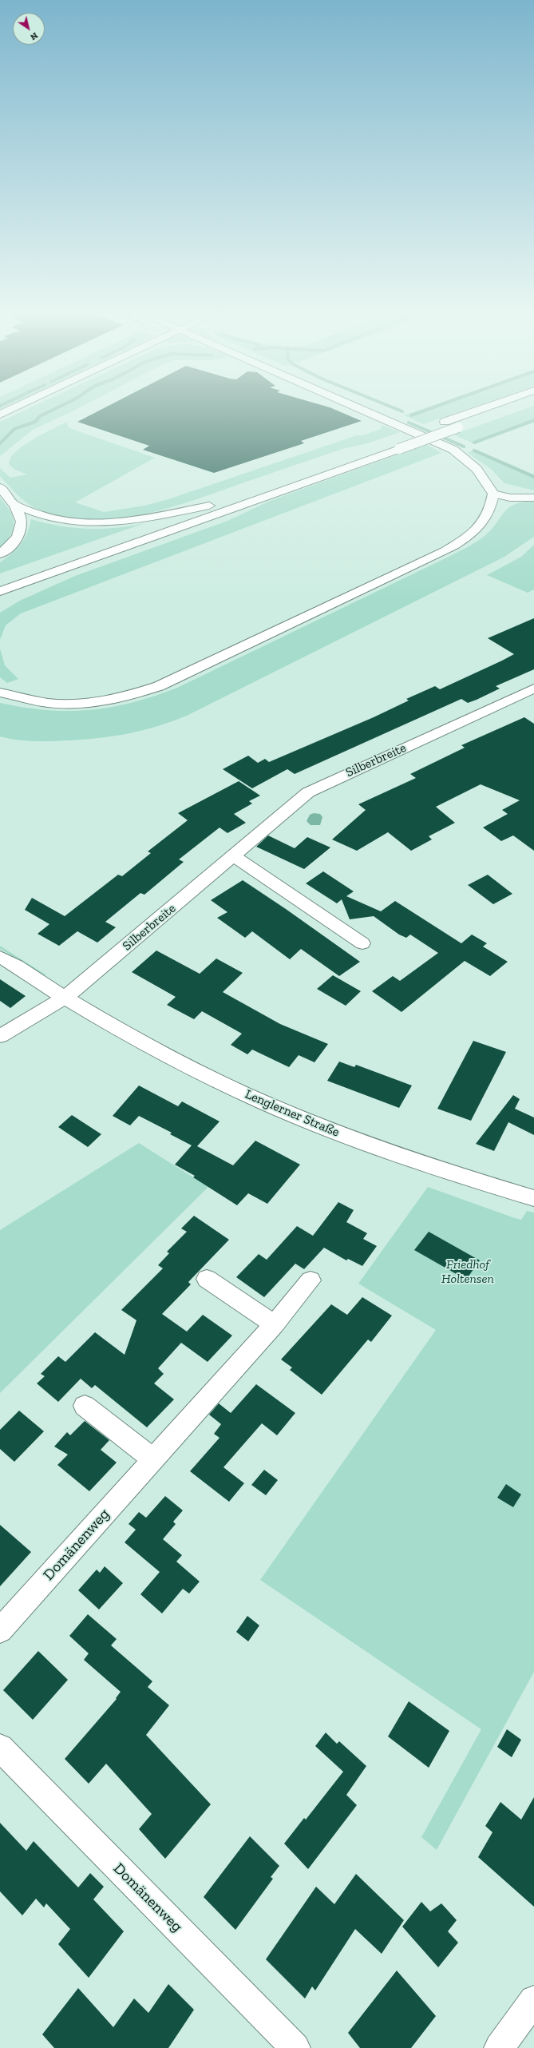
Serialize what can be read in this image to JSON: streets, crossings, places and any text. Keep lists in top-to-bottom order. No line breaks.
{"streets":{"main road":["Silberbreite","Lenglerner Straße","Domänenweg"]},"crossings":[["Silberbreite","Lenglerner Straße"]],"parks":["Friedhof Holtensen"],"north":"bottom right"}
